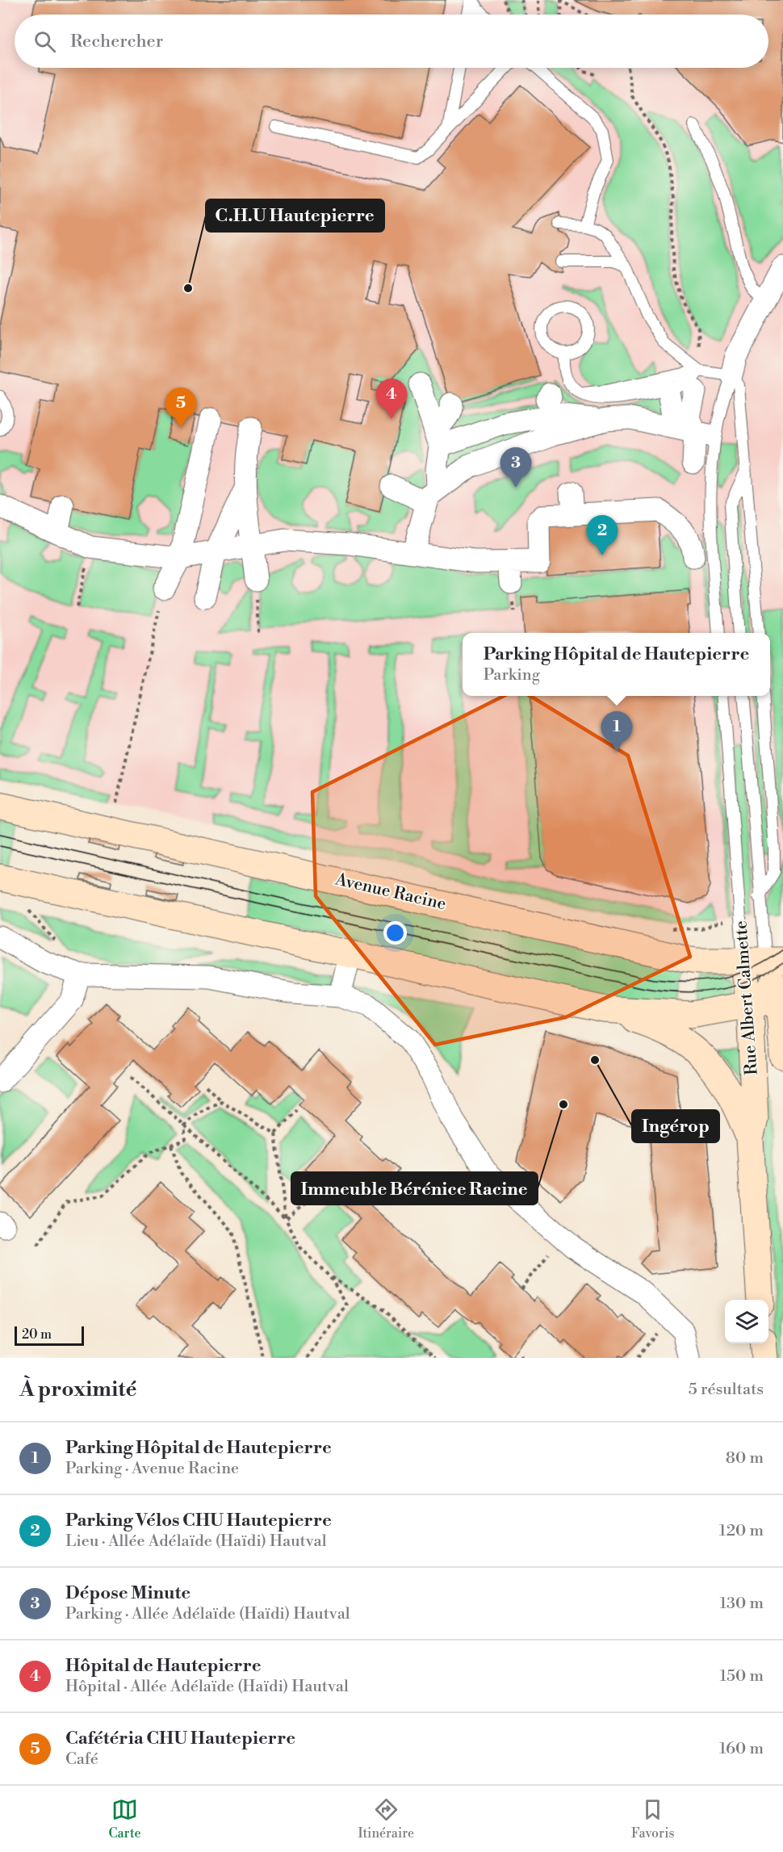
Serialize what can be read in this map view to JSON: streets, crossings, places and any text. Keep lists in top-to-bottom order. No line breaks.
{"streets":{"street":["Avenue Racine","Rue Albert Calmette"]},"crossings":[["Avenue Racine","Rue Albert Calmette"]],"places":["C.H.U Hautepierre","Ingérop","Immeuble Bérénice Racine"],"scale_bar":"20 m","page":{"search":"Rechercher","pins":["4","5","3","2","1"],"popup":["Parking Hôpital de Hautepierre","Parking"],"scale":"20 m","heading":["À proximité","5 résultats"],"list":[{"mark":"1","name":"Parking Hôpital de Hautepierre","note":"Parking · Avenue Racine","value":"80 m"},{"mark":"2","name":"Parking Vélos CHU Hautepierre","note":"Lieu · Allée Adélaïde (Haïdi) Hautval","value":"120 m"},{"mark":"3","name":"Dépose Minute","note":"Parking · Allée Adélaïde (Haïdi) Hautval","value":"130 m"},{"mark":"4","name":"Hôpital de Hautepierre","note":"Hôpital · Allée Adélaïde (Haïdi) Hautval","value":"150 m"},{"mark":"5","name":"Cafétéria CHU Hautepierre","note":"Café","value":"160 m"}],"nav":["Carte","Itinéraire","Favoris"]}}
